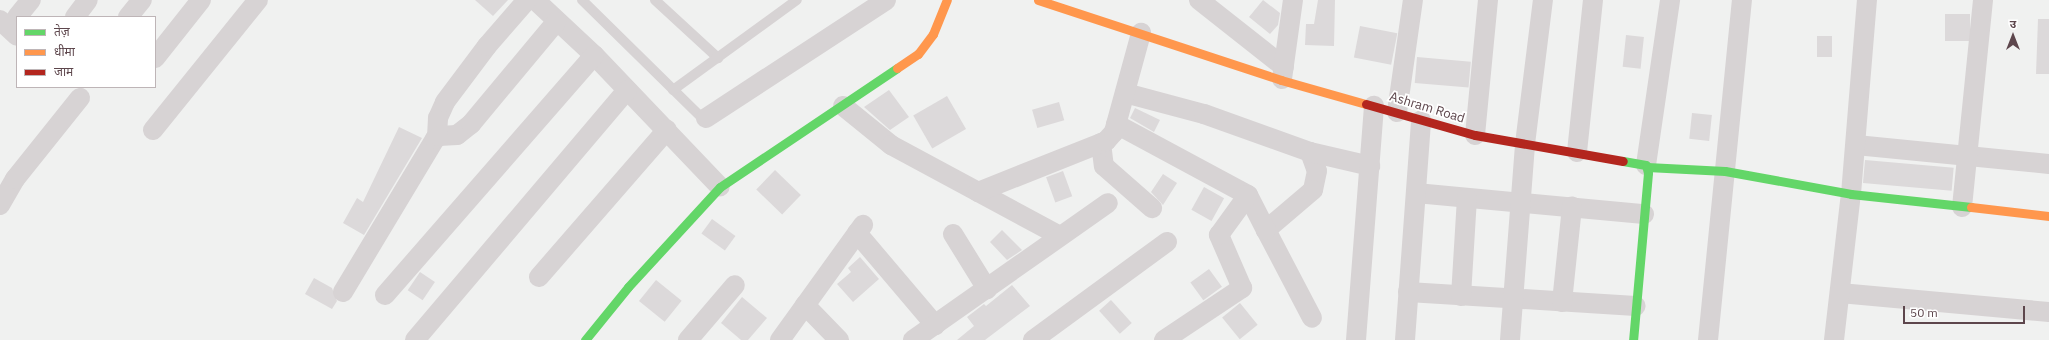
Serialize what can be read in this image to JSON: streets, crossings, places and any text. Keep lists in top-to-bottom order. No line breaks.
{"streets":{"street":["Ashram Road"]},"legend":["तेज़","धीमा","जाम"],"scale_bar":"50 m","north":"top"}
